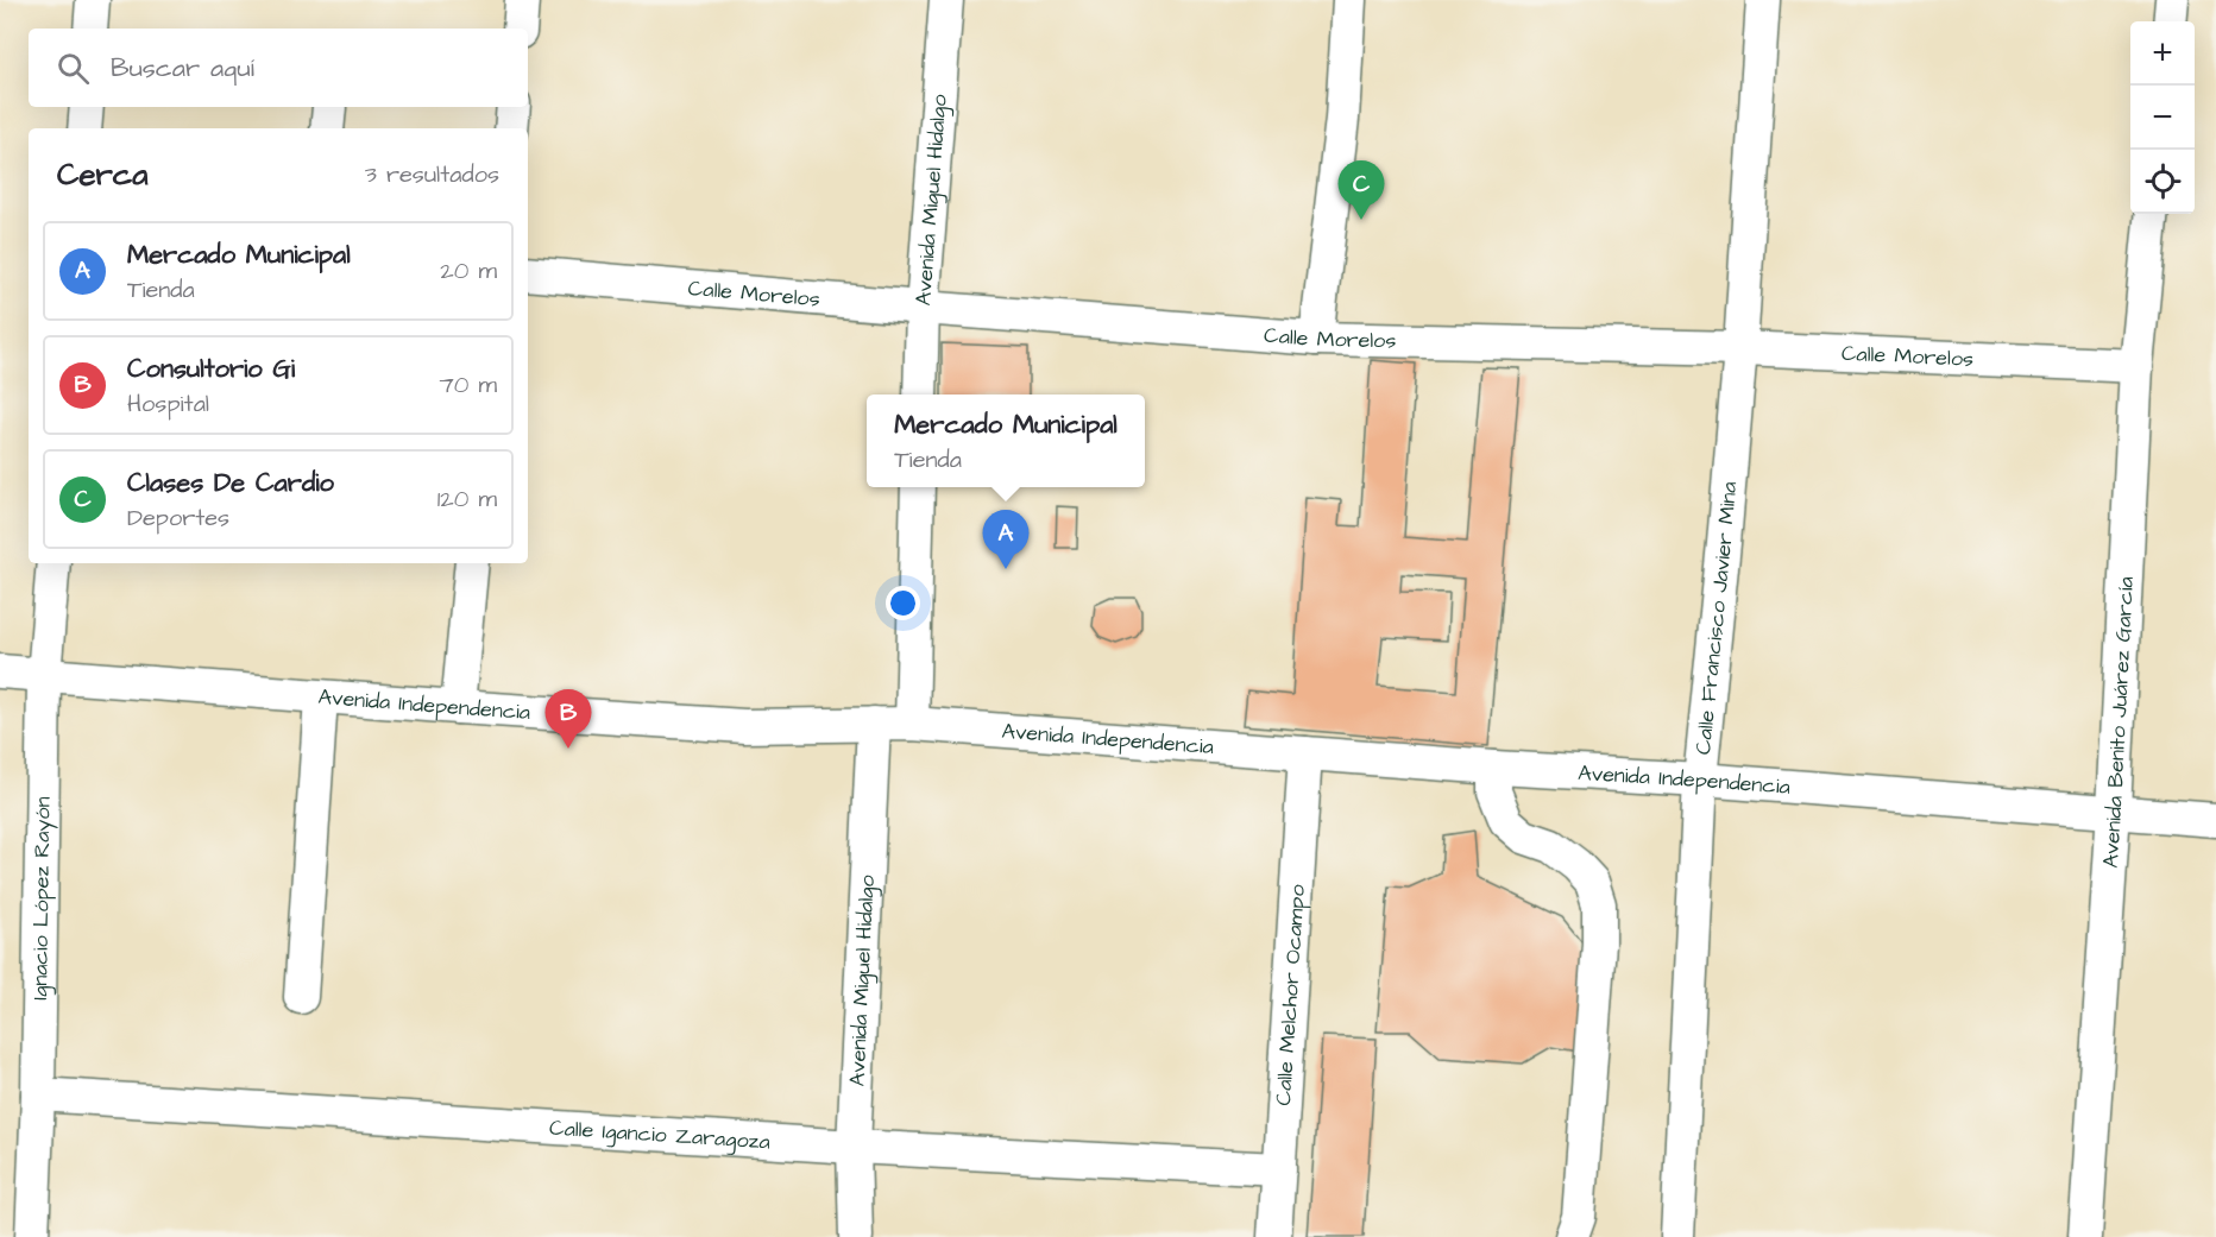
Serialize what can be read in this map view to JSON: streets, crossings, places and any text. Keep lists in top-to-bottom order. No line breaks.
{"streets":{"street":["Avenida Miguel Hidalgo","Calle Morelos","Calle Francisco Javier Mina","Avenida Independencia","Avenida Benito Juárez García","Ignacio López Rayón","Calle Melchor Ocampo","Calle Igancio Zaragoza"]},"crossings":[["Avenida Miguel Hidalgo","Calle Morelos"],["Avenida Miguel Hidalgo","Avenida Independencia"],["Avenida Miguel Hidalgo","Calle Igancio Zaragoza"],["Calle Morelos","Calle Francisco Javier Mina"],["Calle Morelos","Avenida Benito Juárez García"],["Calle Francisco Javier Mina","Avenida Independencia"],["Avenida Independencia","Avenida Benito Juárez García"],["Avenida Independencia","Ignacio López Rayón"],["Avenida Independencia","Calle Melchor Ocampo"],["Ignacio López Rayón","Calle Igancio Zaragoza"],["Calle Melchor Ocampo","Calle Igancio Zaragoza"]],"page":{"map_buttons":["+","−"],"search":"Buscar aquí","heading":["Cerca","3 resultados"],"pins":["C","A","B"],"list":[{"mark":"A","name":"Mercado Municipal","note":"Tienda","value":"20 m"},{"mark":"B","name":"Consultorio Gi","note":"Hospital","value":"70 m"},{"mark":"C","name":"Clases De Cardio","note":"Deportes","value":"120 m"}],"popup":["Mercado Municipal","Tienda"]}}
